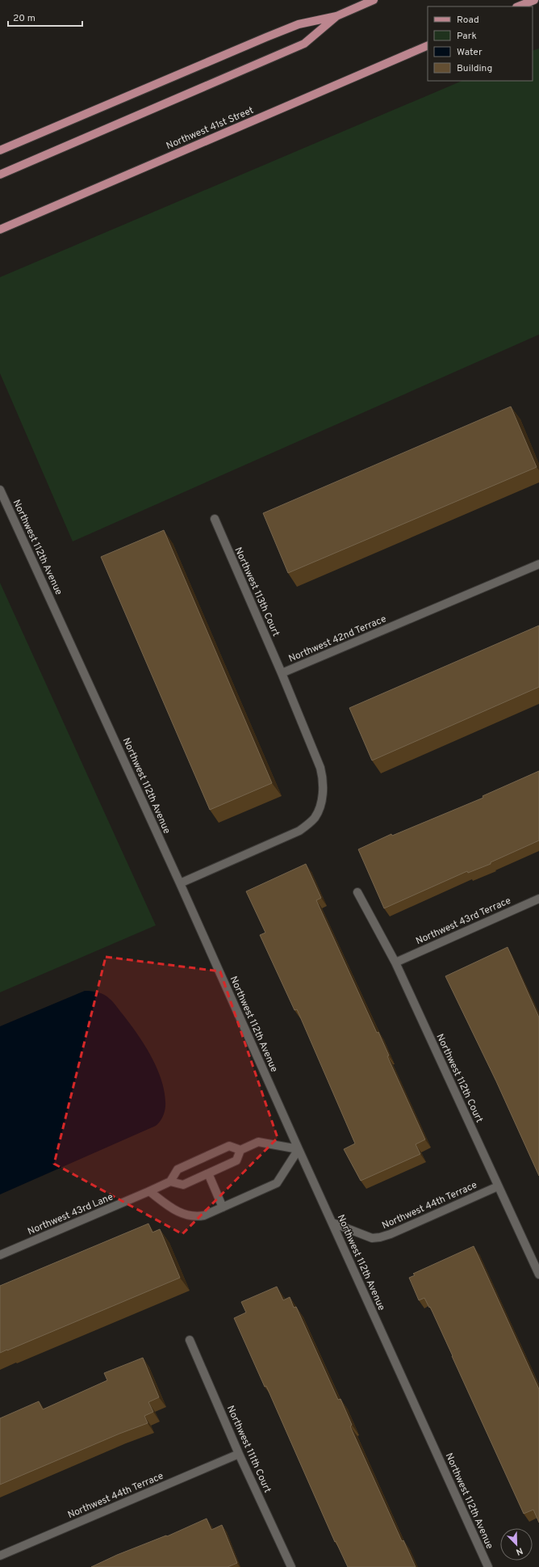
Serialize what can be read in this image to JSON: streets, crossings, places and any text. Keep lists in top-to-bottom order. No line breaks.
{"streets":{"main road":["Northwest 41st Street"],"street":["Northwest 112th Avenue","Northwest 113th Court","Northwest 42nd Terrace","Northwest 43rd Terrace","Northwest 112th Court","Northwest 44th Terrace","Northwest 43rd Lane","Northwest 111th Court"]},"crossings":[["Northwest 112th Avenue","Northwest 42nd Terrace"],["Northwest 112th Avenue","Northwest 44th Terrace"],["Northwest 113th Court","Northwest 42nd Terrace"],["Northwest 43rd Terrace","Northwest 112th Court"],["Northwest 112th Court","Northwest 44th Terrace"],["Northwest 44th Terrace","Northwest 111th Court"]],"legend":["Road","Park","Water","Building"],"scale_bar":"20 m","north":"bottom right"}
